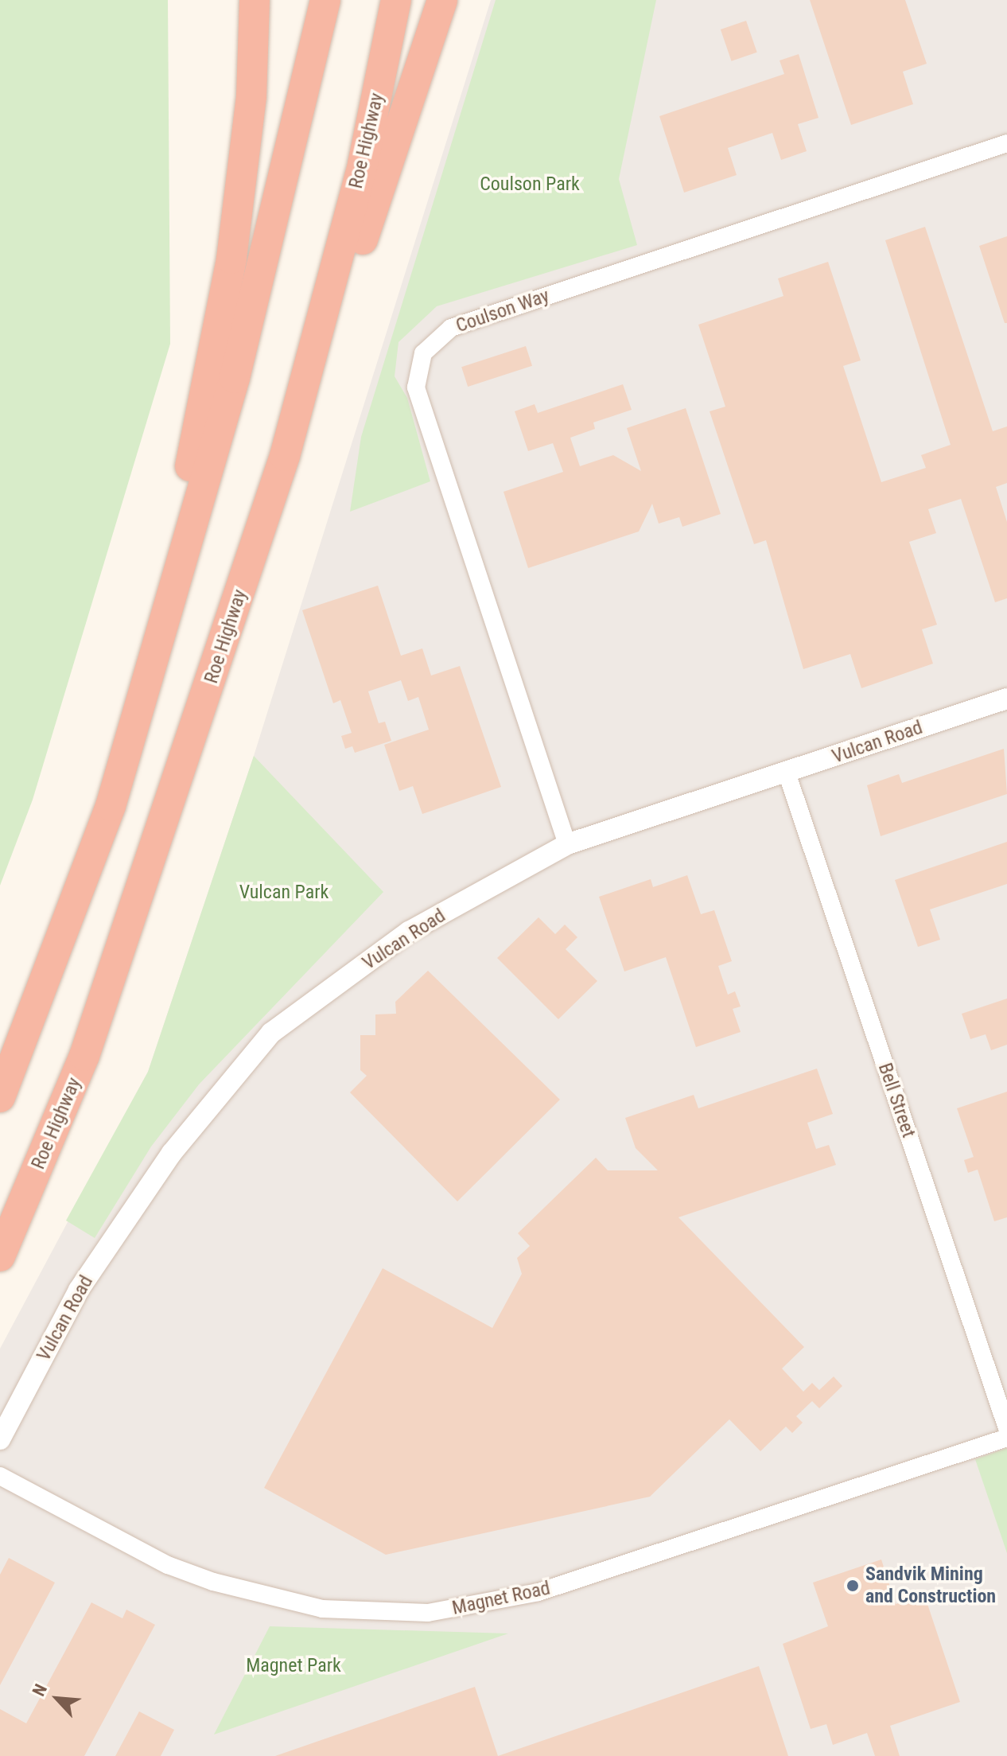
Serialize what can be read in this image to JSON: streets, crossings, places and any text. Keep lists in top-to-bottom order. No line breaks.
{"streets":{"highway":["Roe Highway"],"street":["Coulson Way","Vulcan Road","Bell Street","Magnet Road"]},"crossings":[["Coulson Way","Vulcan Road"],["Vulcan Road","Bell Street"]],"parks":["Coulson Park","Vulcan Park","Magnet Park"],"places":["Sandvik Mining and Construction"],"north":"top left"}
